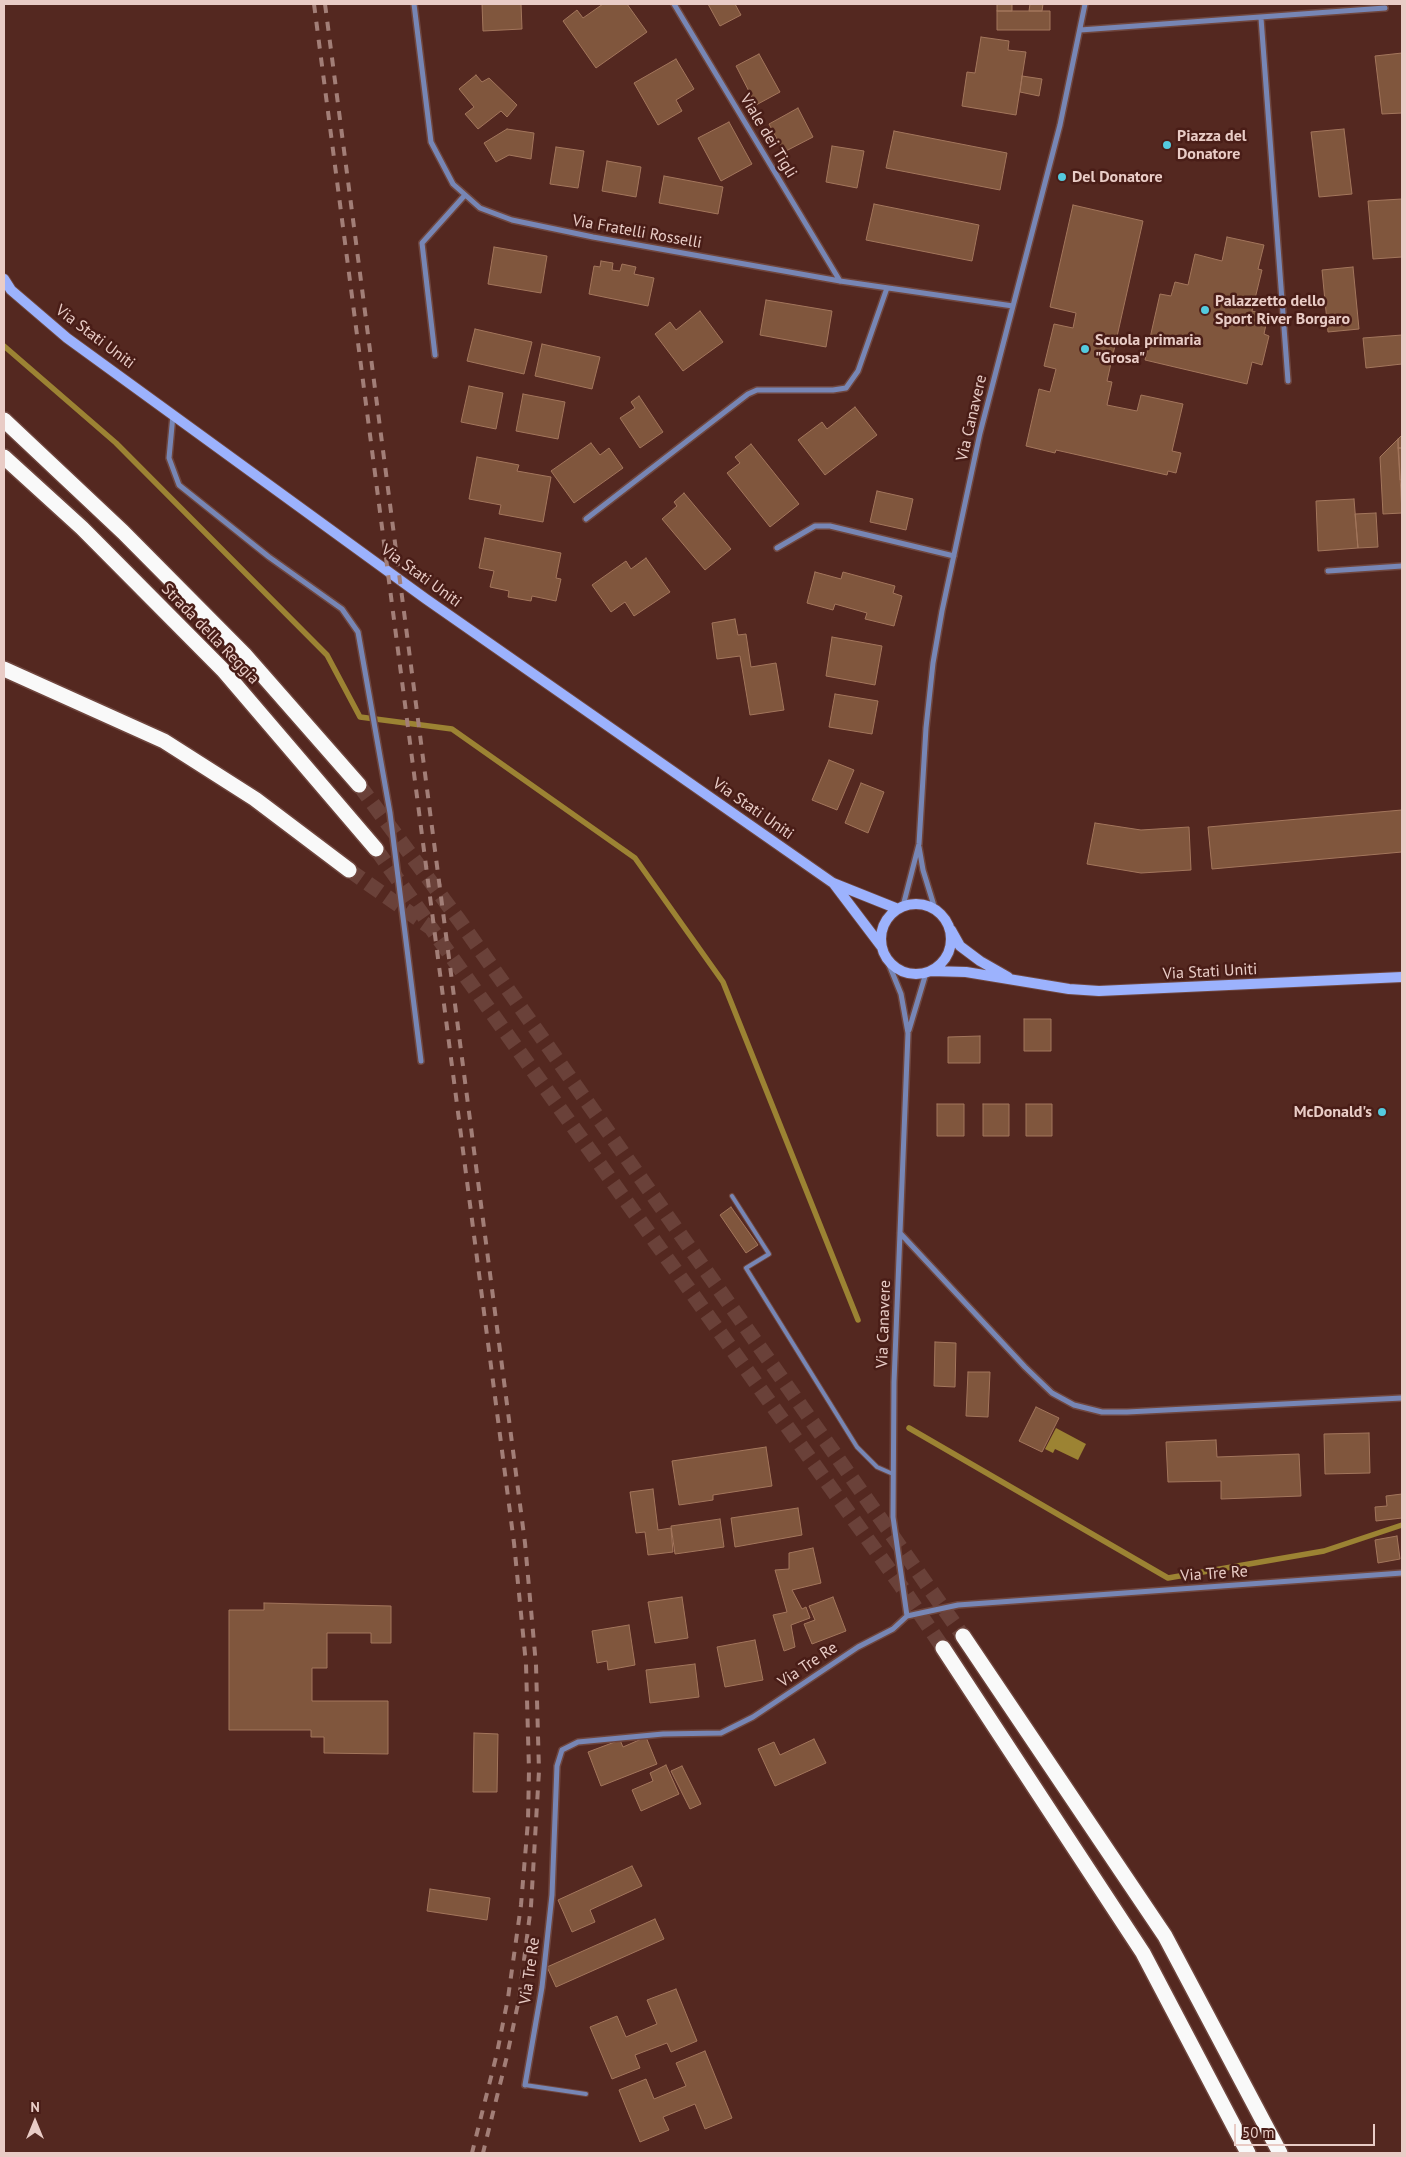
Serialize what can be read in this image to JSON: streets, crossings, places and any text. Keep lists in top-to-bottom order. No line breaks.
{"streets":{"highway":["Strada della Reggia"],"street":["Viale dei Tigli","Via Fratelli Rosselli","Via Stati Uniti","Via Canavere","Via Tre Re"]},"crossings":[["Viale dei Tigli","Via Fratelli Rosselli"],["Via Fratelli Rosselli","Via Canavere"],["Via Stati Uniti","Via Canavere"],["Via Canavere","Via Tre Re"]],"places":["Piazza del Donatore","Del Donatore","Palazzetto dello Sport River Borgaro","Scuola primaria \"Grosa\"","McDonald's"],"scale_bar":"50 m","north":"top"}
